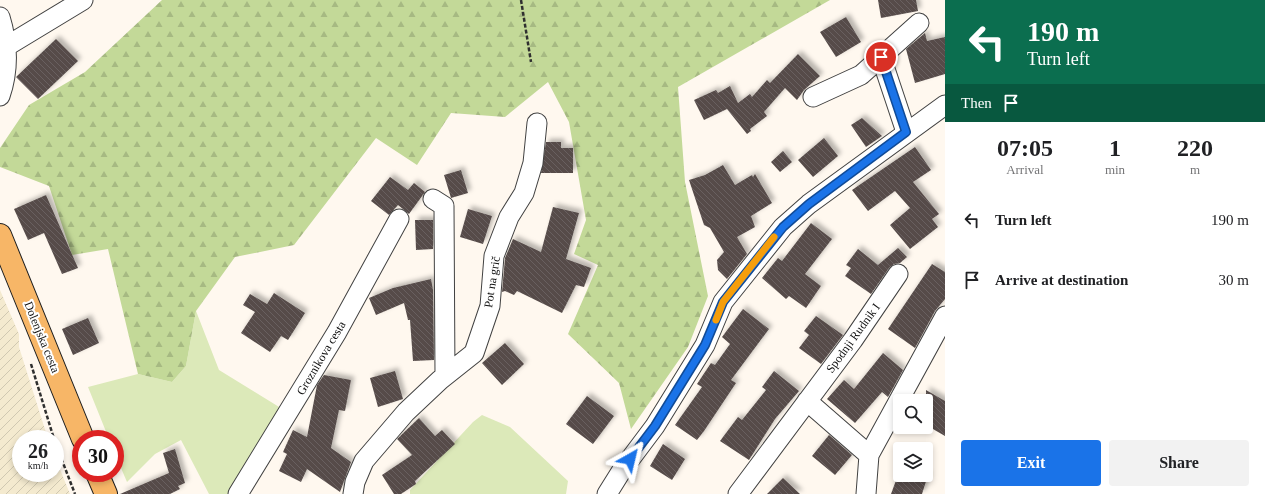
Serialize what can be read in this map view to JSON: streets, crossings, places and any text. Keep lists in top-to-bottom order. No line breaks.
{"streets":{"main road":["Dolenjska cesta"],"street":["Pot na grič","Spodnji Rudnik I","Groznikova cesta"]},"page":{"turn":["190 m","Turn left"],"then":"Then","eta":["07:05","Arrival","1","min","220","m"],"list":[{"name":"Turn left","value":"190 m"},{"name":"Arrive at destination","value":"30 m"}],"speed":"26 km/h","limit":"30","buttons":["Exit","Share"]}}
